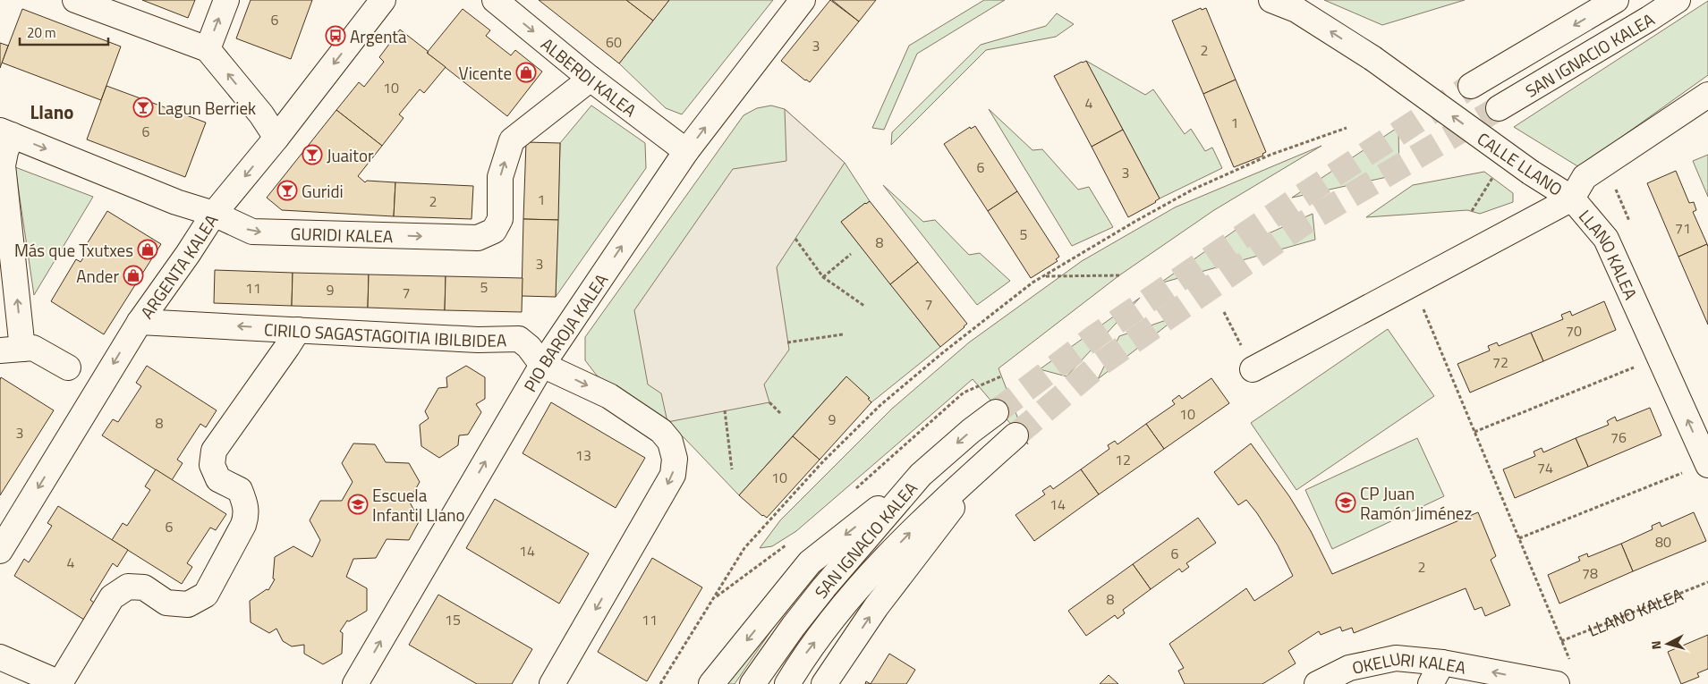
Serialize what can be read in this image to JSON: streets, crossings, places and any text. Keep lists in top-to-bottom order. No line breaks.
{"streets":{"street":["SAN IGNACIO KALEA","ALBERDI KALEA","CALLE LLANO","GURIDI KALEA","LLANO KALEA","ARGENTA KALEA","PIO BAROJA KALEA","CIRILO SAGASTAGOITIA IBILBIDEA","OKELURI KALEA"]},"crossings":[["ALBERDI KALEA","GURIDI KALEA"],["ALBERDI KALEA","PIO BAROJA KALEA"],["CALLE LLANO","LLANO KALEA"],["GURIDI KALEA","ARGENTA KALEA"],["ARGENTA KALEA","CIRILO SAGASTAGOITIA IBILBIDEA"],["PIO BAROJA KALEA","CIRILO SAGASTAGOITIA IBILBIDEA"]],"one_way":["ALBERDI KALEA","CALLE LLANO","ARGENTA KALEA","PIO BAROJA KALEA","OKELURI KALEA"],"districts":["Llano"],"places":{"bus stop":["Argenta"],"shop":["Vicente","Más que Txutxes","Ander"],"bar":["Lagun Berriek","Juaitor","Guridi"],"school or university":["CP Juan Ramón Jiménez","Escuela Infantil Llano"]},"house_numbers":["6","60","3","2","10","4","1","6","6","3","1","2","71","5","8","3","5","11","9","7","7","70","72","10","9","8","3","76","13","12","74","10","14","6","80","14","6","4","2","78","8","15","11"],"scale_bar":"20 m","north":"left"}
